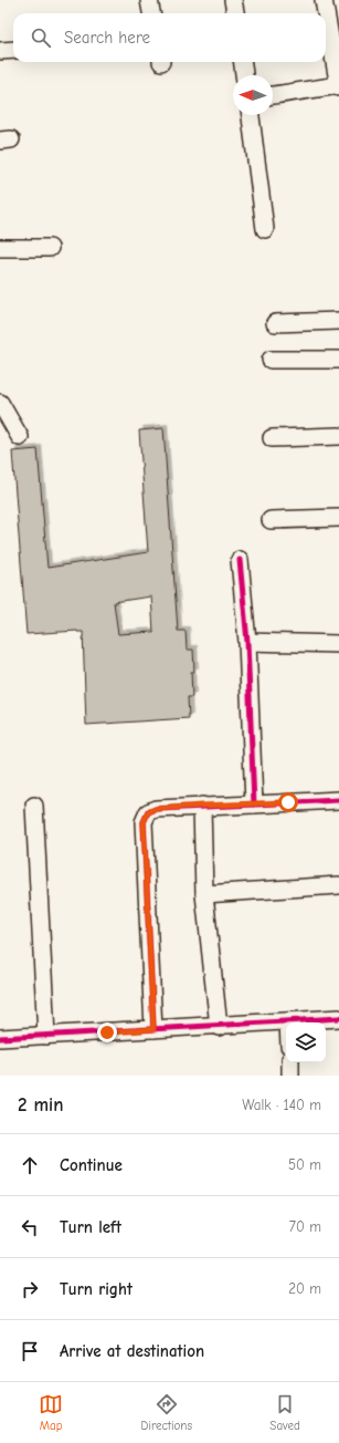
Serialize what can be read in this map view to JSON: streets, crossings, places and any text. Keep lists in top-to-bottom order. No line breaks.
{"north":"left","page":{"search":"Search here","heading":["2 min","Walk · 140 m"],"list":[["Continue","50 m"],["Turn left","70 m"],["Turn right","20 m"],"Arrive at destination"],"nav":["Map","Directions","Saved"]}}
